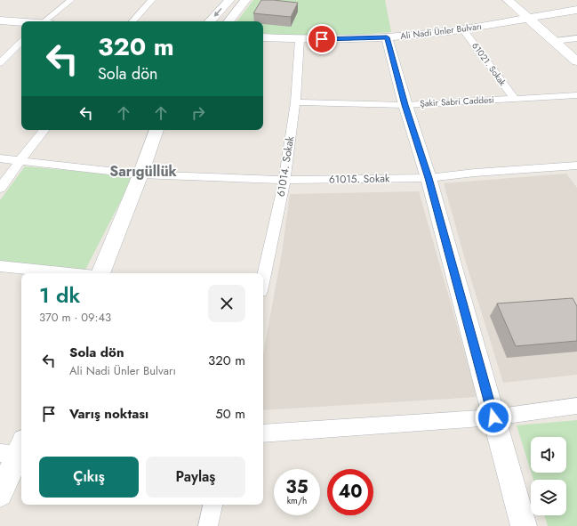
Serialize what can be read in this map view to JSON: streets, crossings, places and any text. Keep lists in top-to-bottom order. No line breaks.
{"streets":{"street":["Ali Nadi Ünler Bulvarı","61021. Sokak","Şakir Sabri Caddesi","61014. Sokak","61015. Sokak"]},"crossings":[["Ali Nadi Ünler Bulvarı","61021. Sokak"],["Ali Nadi Ünler Bulvarı","61014. Sokak"],["61021. Sokak","Şakir Sabri Caddesi"],["Şakir Sabri Caddesi","61014. Sokak"],["61014. Sokak","61015. Sokak"]],"districts":["Sarıgüllük"],"page":{"turn":["320 m","Sola dön"],"heading":["1 dk","370 m · 09:43"],"list":[{"name":"Sola dön","note":"Ali Nadi Ünler Bulvarı","value":"320 m"},{"name":"Varış noktası","value":"50 m"}],"buttons":["Çıkış","Paylaş"],"speed":"35 km/h","limit":"40"}}
